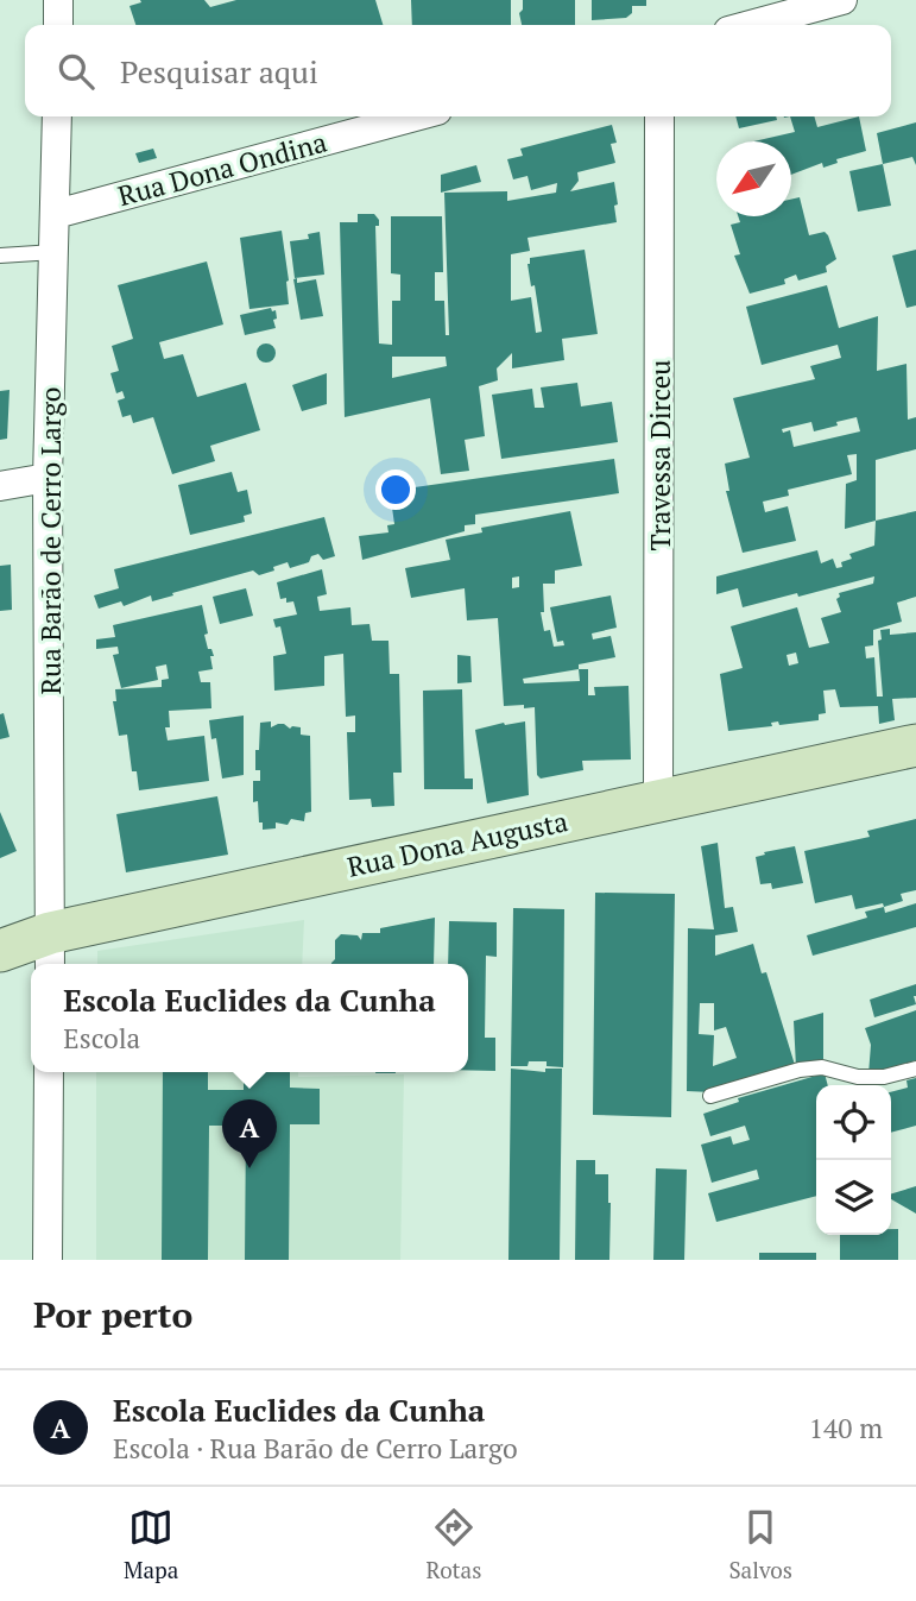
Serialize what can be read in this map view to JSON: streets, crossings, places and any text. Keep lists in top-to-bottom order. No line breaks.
{"streets":{"street":["Rua Dona Ondina","Travessa Dirceu","Rua Barão de Cerro Largo","Rua Dona Augusta"]},"crossings":[["Rua Dona Ondina","Rua Barão de Cerro Largo"],["Travessa Dirceu","Rua Dona Augusta"],["Rua Barão de Cerro Largo","Rua Dona Augusta"]],"north":"bottom left","page":{"search":"Pesquisar aqui","popup":["Escola Euclides da Cunha","Escola"],"pins":"A","heading":"Por perto","list":[{"mark":"A","name":"Escola Euclides da Cunha","note":"Escola · Rua Barão de Cerro Largo","value":"140 m"}],"nav":["Mapa","Rotas","Salvos"]}}
